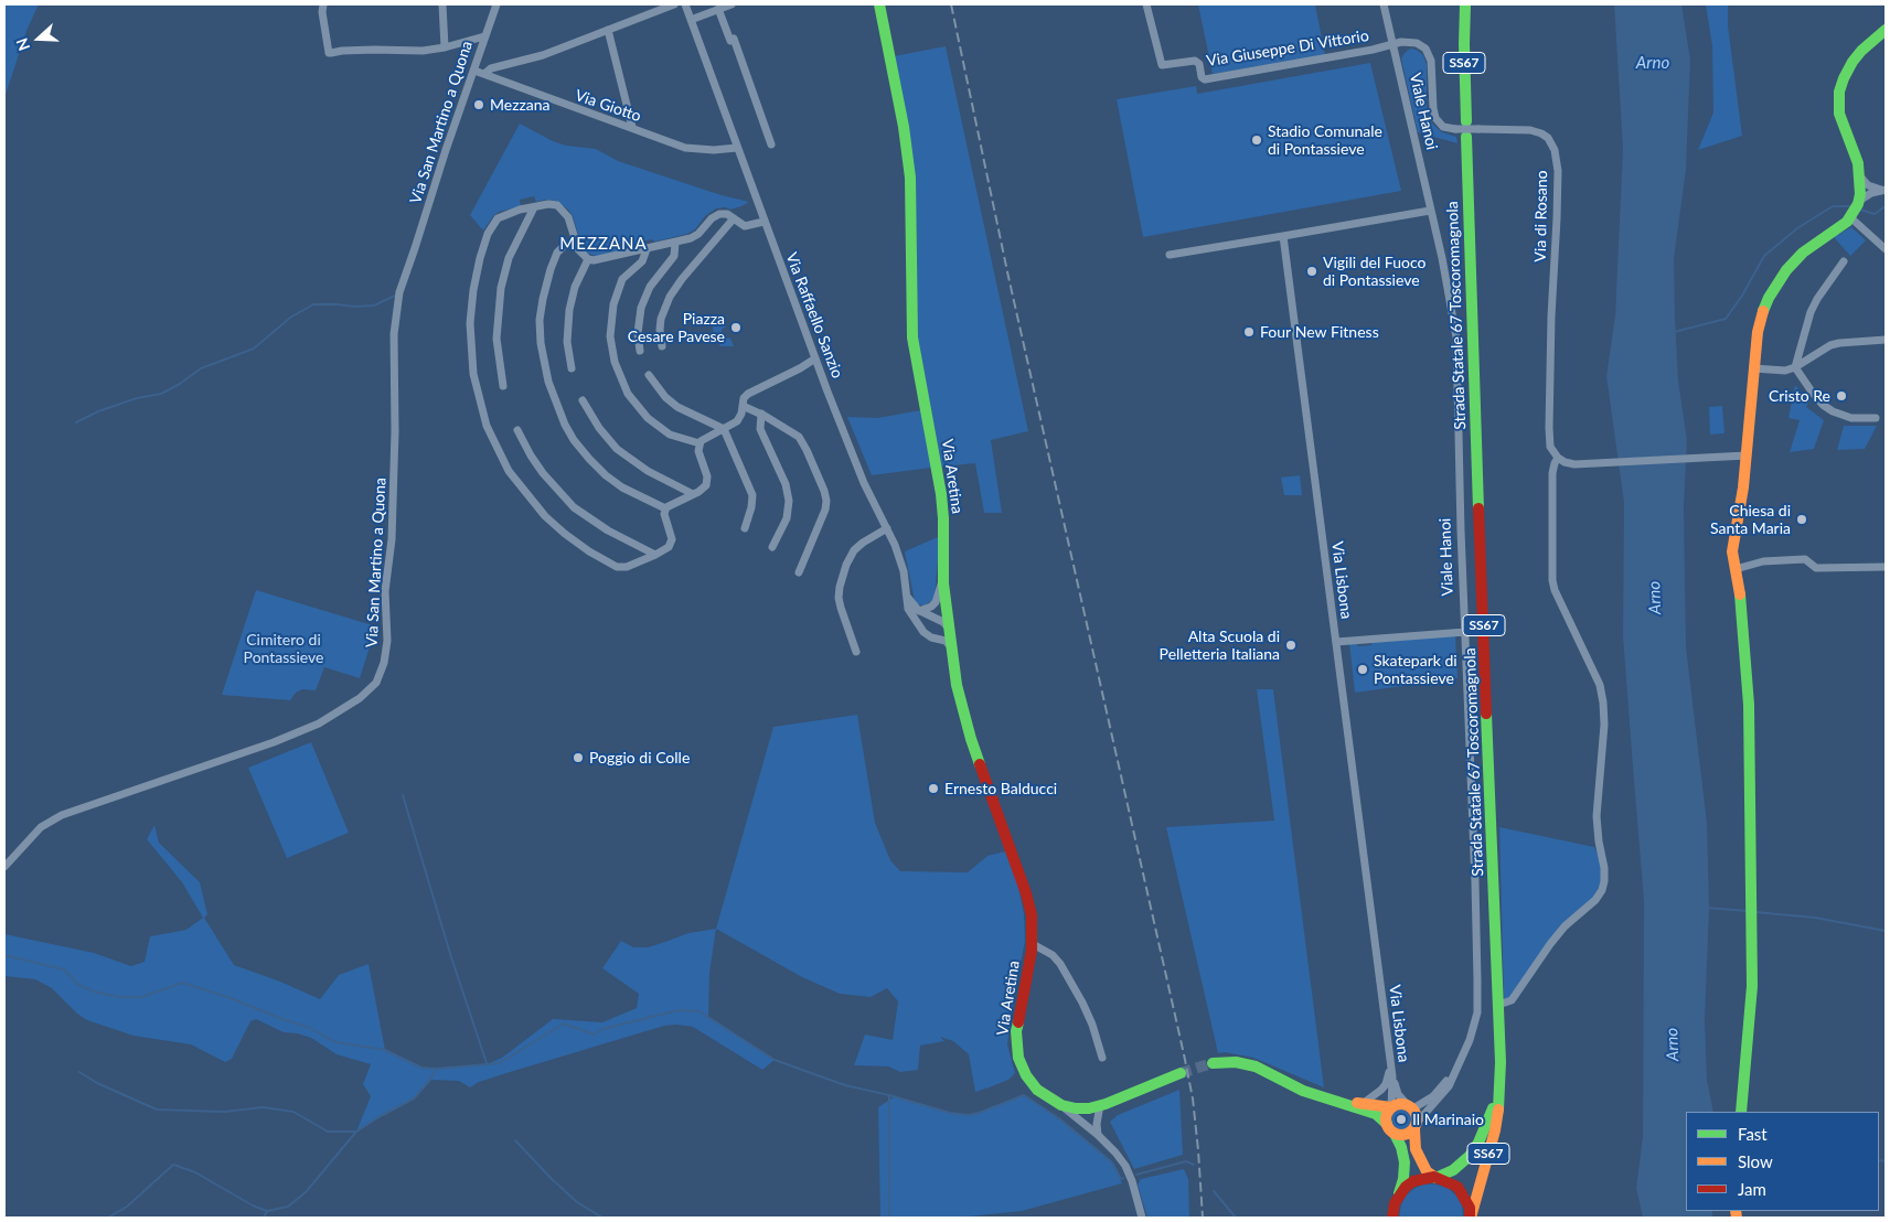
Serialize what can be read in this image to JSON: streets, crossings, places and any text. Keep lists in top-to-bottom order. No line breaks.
{"streets":{"main road":["SS67","Viale Hanoi","Strada Statale 67 Toscoromagnola","Via Aretina"],"street":["Via Giuseppe Di Vittorio","Via Giotto","Via San Martino a Quona","Via di Rosano","Via Raffaello Sanzio","Via Lisbona"]},"crossings":[["Via Giuseppe Di Vittorio","Viale Hanoi"],["Via Giuseppe Di Vittorio","Via di Rosano"],["Via Giotto","Via San Martino a Quona"],["Via Giotto","Via Raffaello Sanzio"],["Viale Hanoi","Via di Rosano"],["Viale Hanoi","Via Lisbona"]],"districts":["MEZZANA"],"water":["Arno"],"parks":["Cimitero di Pontassieve"],"places":["Mezzana","Stadio Comunale di Pontassieve","Vigili del Fuoco di Pontassieve","Piazza Cesare Pavese","Four New Fitness","Cristo Re","Chiesa di Santa Maria","Alta Scuola di Pelletteria Italiana","Skatepark di Pontassieve","Poggio di Colle","Ernesto Balducci","Il Marinaio"],"legend":["Fast","Slow","Jam"],"north":"left"}
